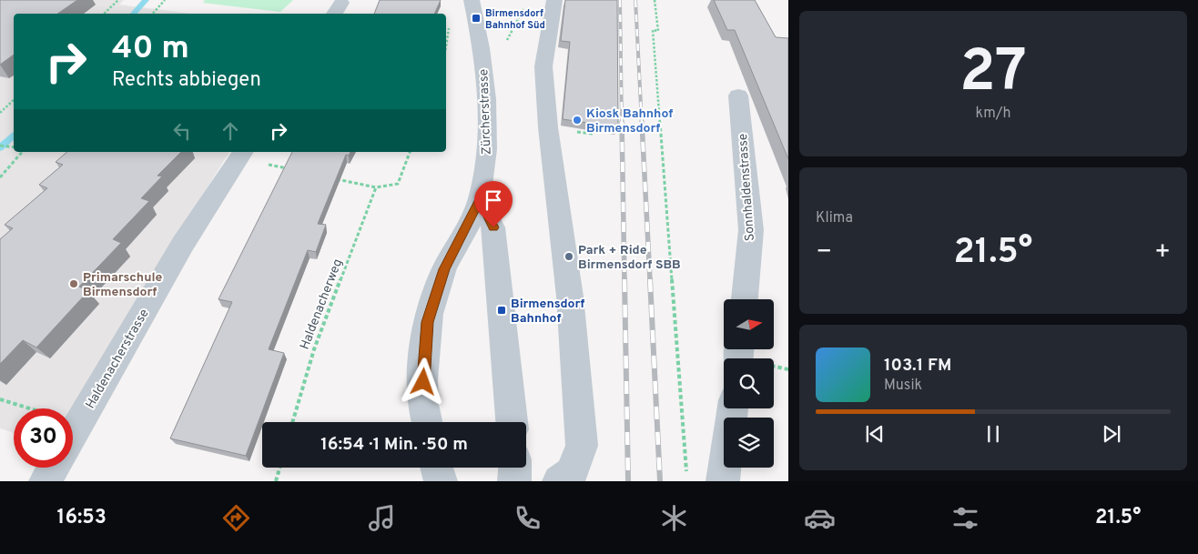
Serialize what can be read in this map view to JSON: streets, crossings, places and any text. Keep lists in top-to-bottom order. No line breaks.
{"streets":{"street":["Zürcherstrasse","Sonnhaldenstrasse","Haldenacherstrasse"],"path":["Haldenacherweg"]},"places":{"transit":["Birmensdorf Bahnhof Süd","Birmensdorf Bahnhof"],"other":["Kiosk Bahnhof Birmensdorf","Park + Ride Birmensdorf SBB","Primarschule Birmensdorf"]},"north":"right","page":{"tile":[["27","km/h"],"Klima"],"turn":["40 m","Rechts abbiegen"],"heat":["−","21.5°","+"],"song":["103.1 FM","Musik"],"limit":"30","trip":"16:54 · 1 Min. · 50 m","tabs":["16:53","21.5°"]}}
